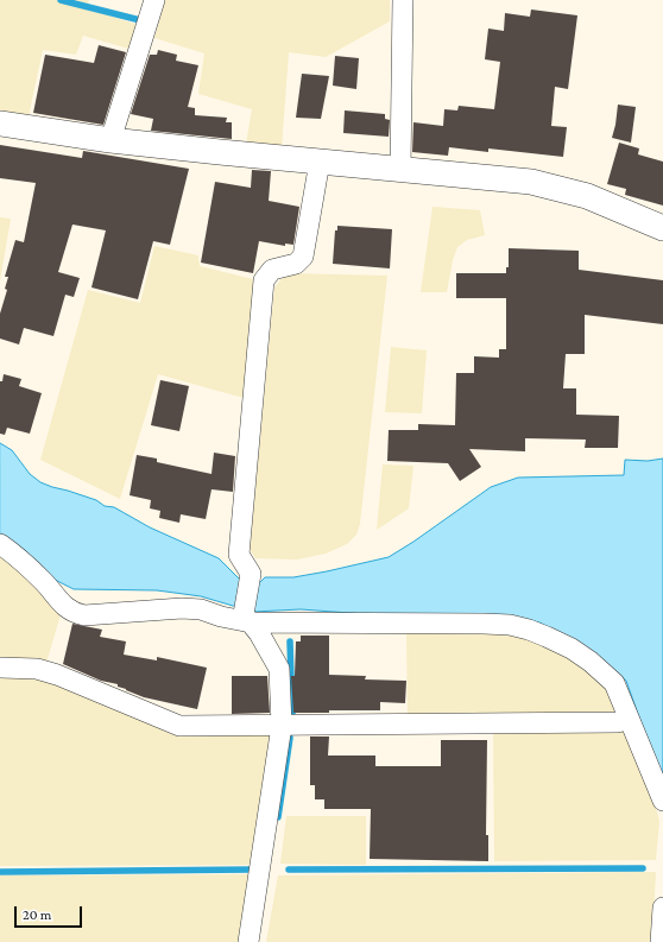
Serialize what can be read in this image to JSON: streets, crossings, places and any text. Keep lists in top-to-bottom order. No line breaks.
{"scale_bar":"20 m"}
